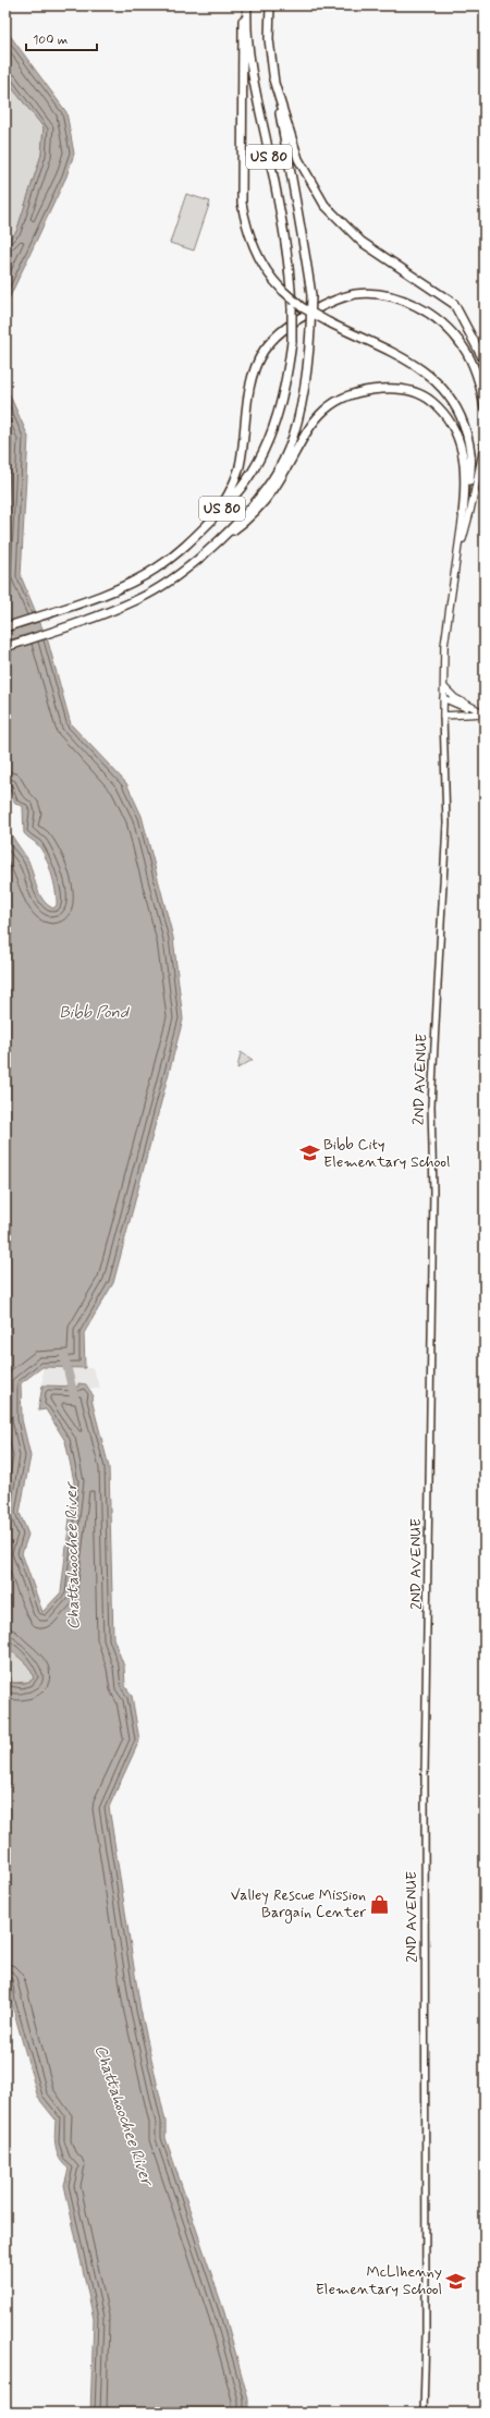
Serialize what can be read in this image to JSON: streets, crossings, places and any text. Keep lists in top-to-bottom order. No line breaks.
{"streets":{"highway":["US 80"],"main road":["2ND AVENUE"]},"water":["Bibb Pond","Chattahoochee River"],"places":{"school or university":["Bibb City Elementary School","McLlhenny Elementary School"],"shop":["Valley Rescue Mission Bargain Center"]},"scale_bar":"100 m"}
